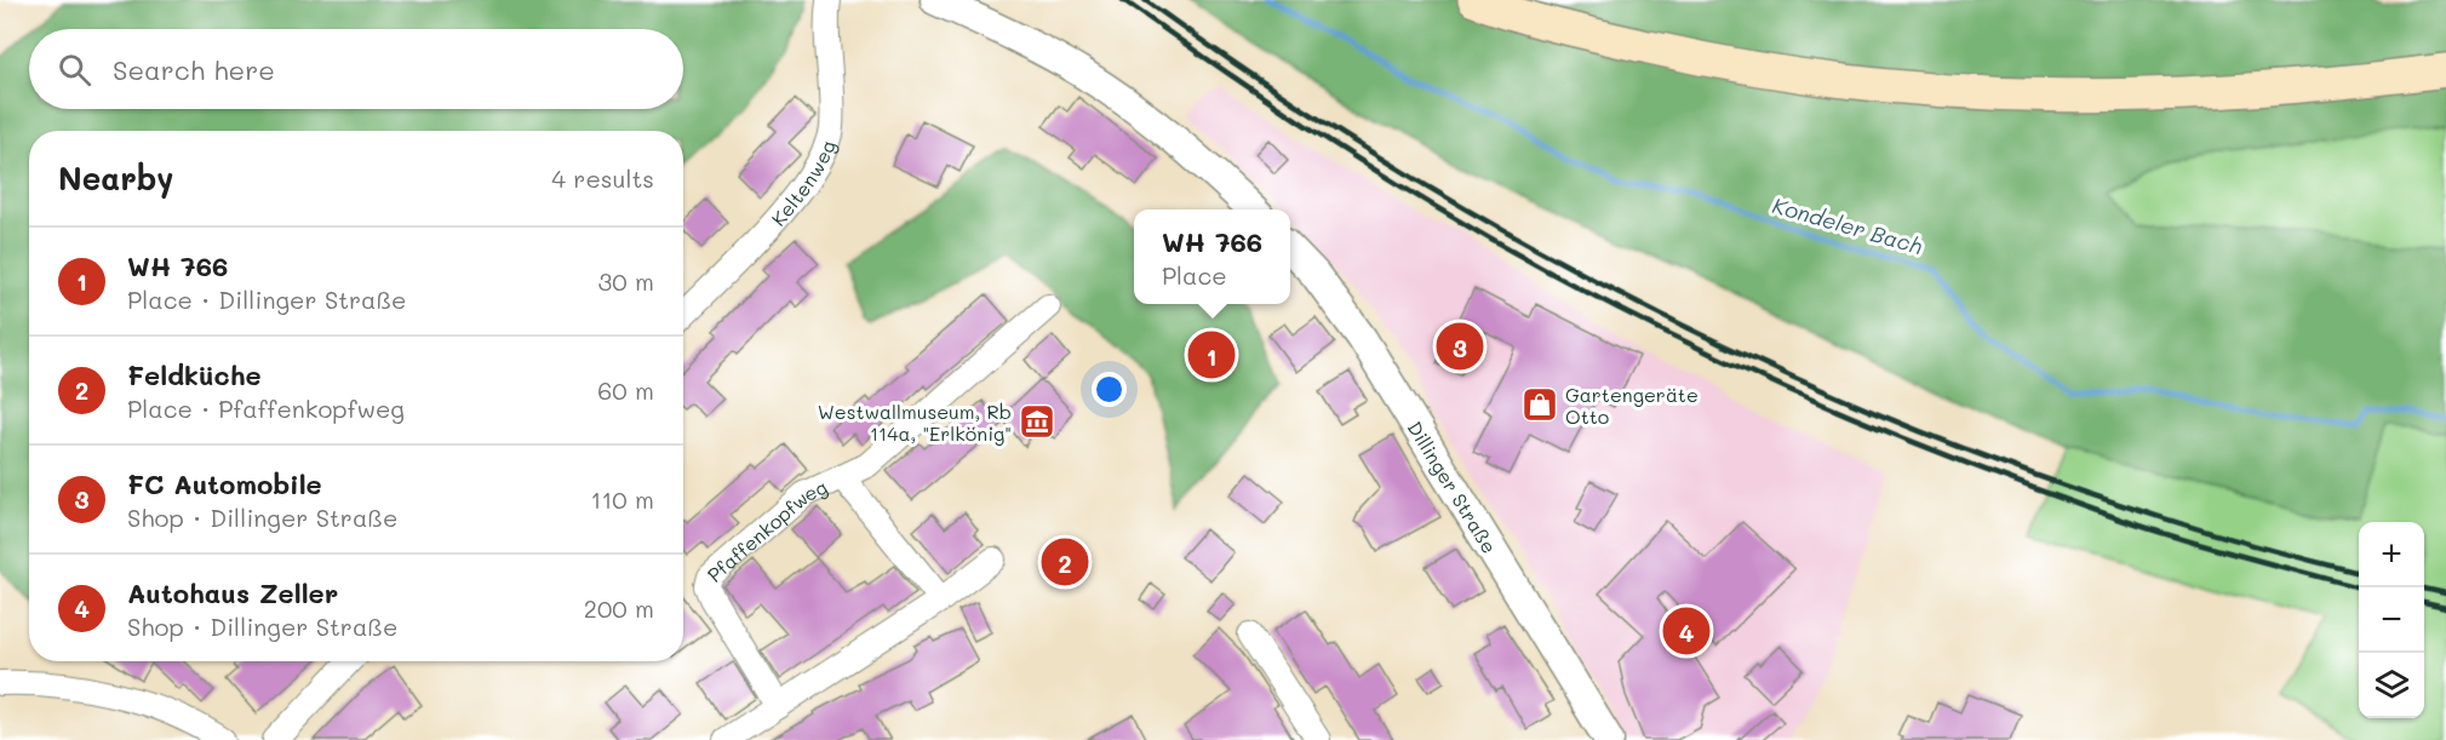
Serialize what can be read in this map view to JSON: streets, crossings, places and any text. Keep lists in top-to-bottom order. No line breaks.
{"streets":{"street":["Keltenweg","Dillinger Straße","Pfaffenkopfweg"]},"water":["Kondeler Bach"],"places":{"shop":["Gartengeräte Otto"],"museum":["Westwallmuseum, Rb 114a, \"Erlkönig\""]},"page":{"search":"Search here","heading":["Nearby","4 results"],"popup":["WH 766","Place"],"list":[{"mark":"1","name":"WH 766","note":"Place · Dillinger Straße","value":"30 m"},{"mark":"2","name":"Feldküche","note":"Place · Pfaffenkopfweg","value":"60 m"},{"mark":"3","name":"FC Automobile","note":"Shop · Dillinger Straße","value":"110 m"},{"mark":"4","name":"Autohaus Zeller","note":"Shop · Dillinger Straße","value":"200 m"}],"pins":["3","1","2","4"],"map_buttons":["+","−"]}}
